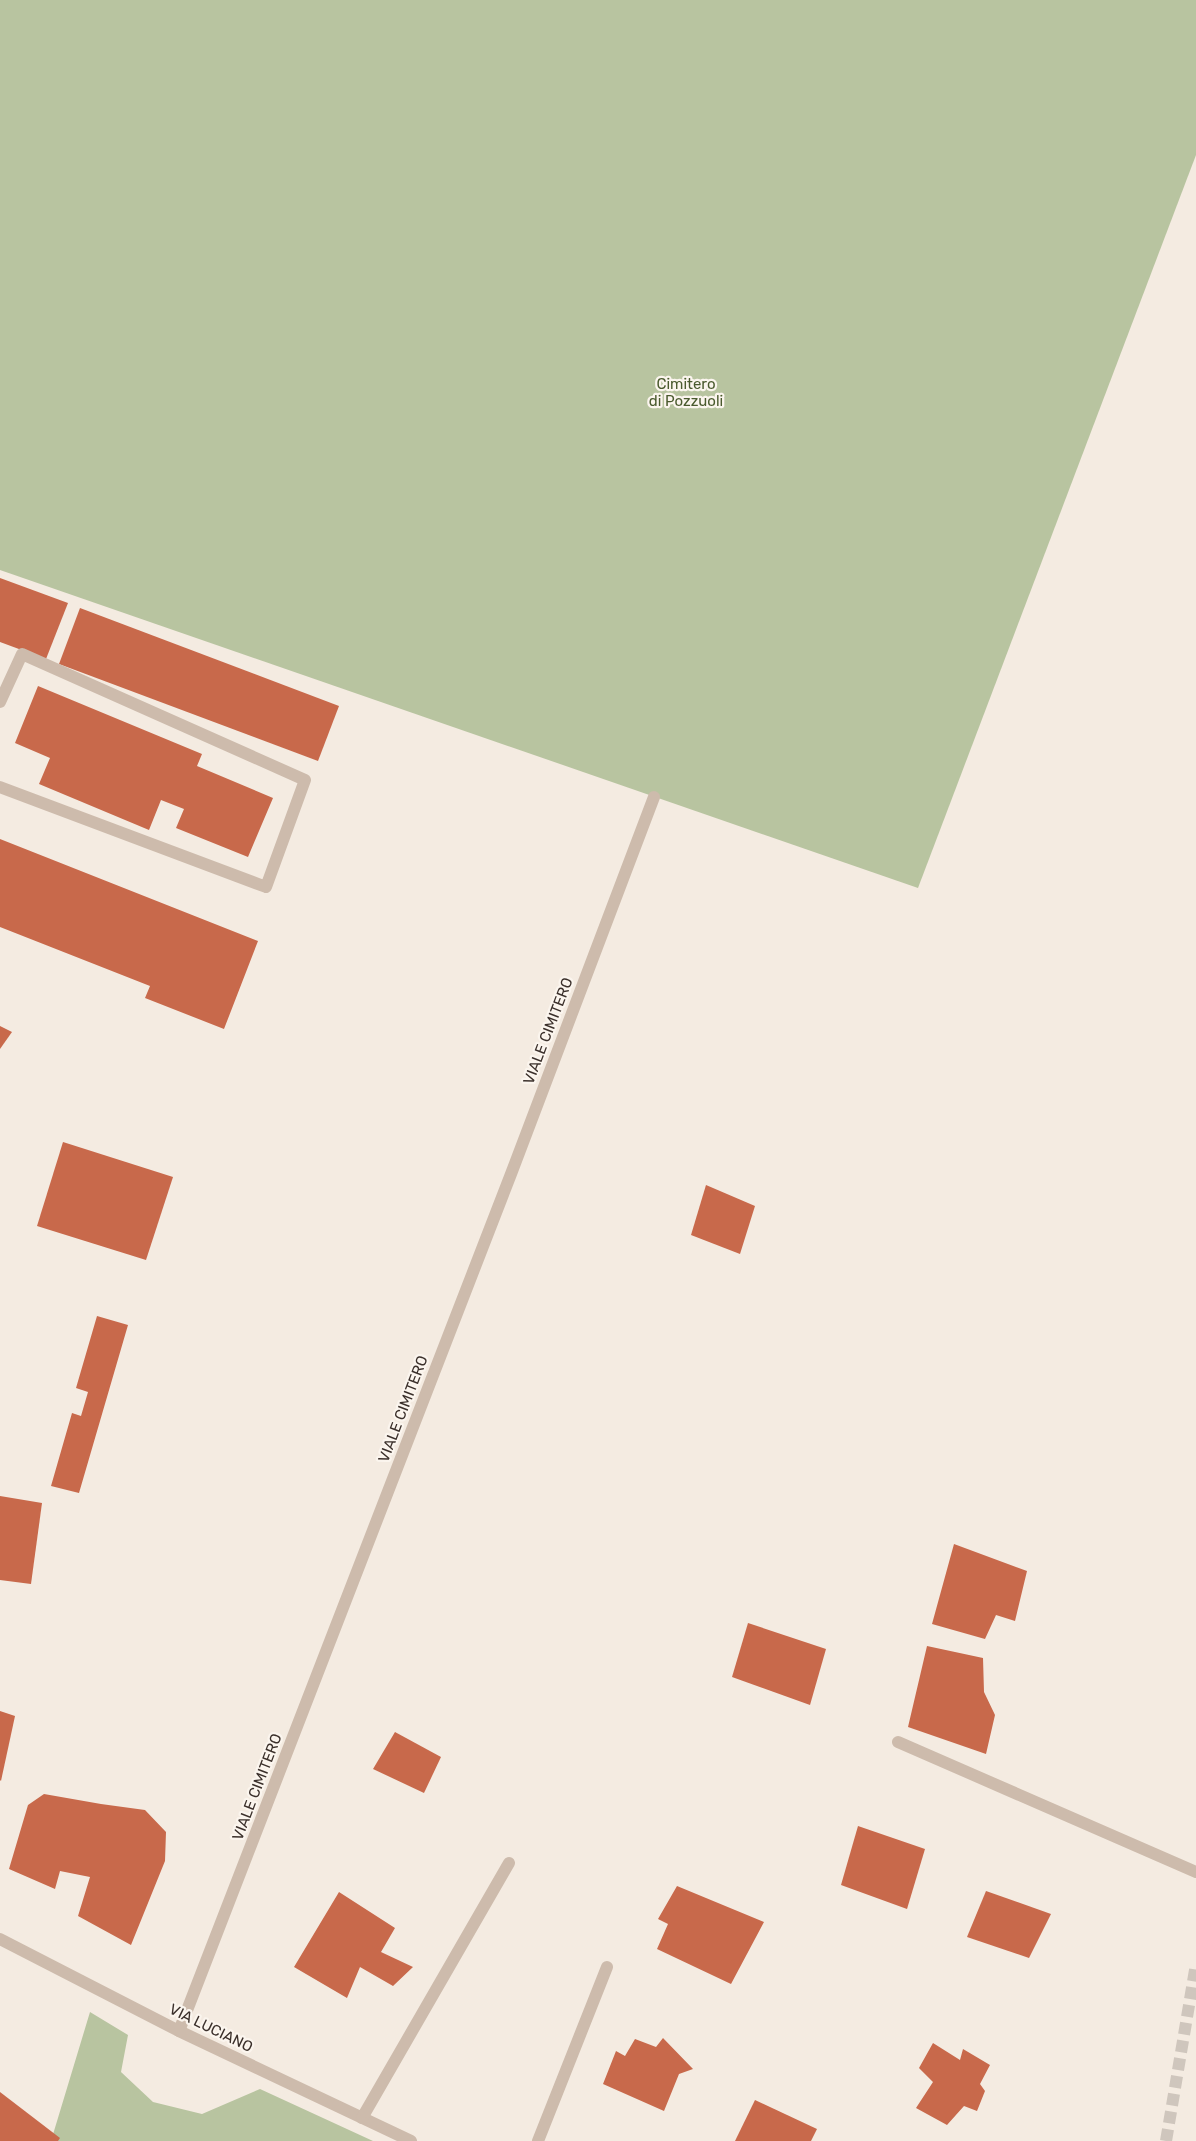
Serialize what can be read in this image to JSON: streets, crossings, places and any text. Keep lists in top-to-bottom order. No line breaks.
{"streets":{"street":["VIALE CIMITERO","VIA LUCIANO"]},"crossings":[["VIALE CIMITERO","VIA LUCIANO"]],"parks":["Cimitero di Pozzuoli"]}
